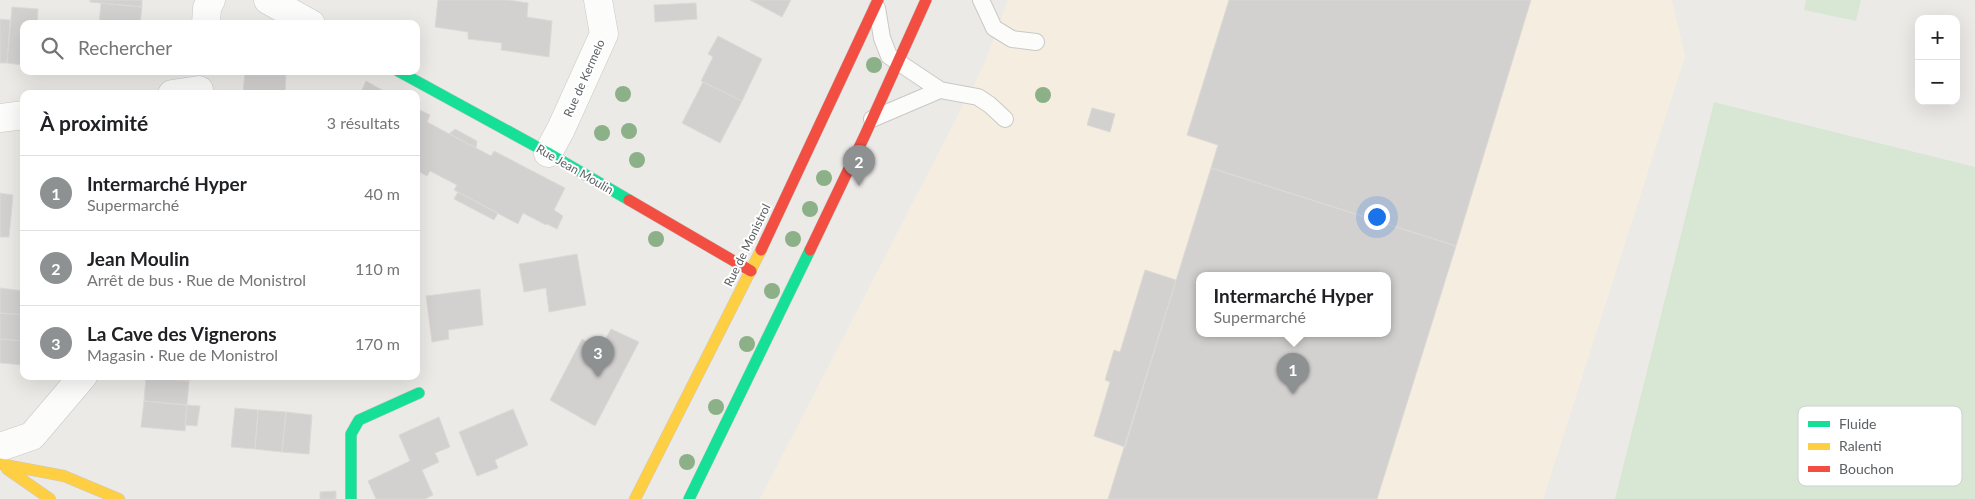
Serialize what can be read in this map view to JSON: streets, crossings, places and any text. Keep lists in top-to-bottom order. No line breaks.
{"streets":{"main road":["Rue Jean Moulin","Rue de Monistrol"],"street":["Rue de Kermelo"]},"crossings":[["Rue de Kermelo","Rue Jean Moulin"],["Rue Jean Moulin","Rue de Monistrol"]],"legend":["Fluide","Ralenti","Bouchon"],"page":{"map_buttons":["+","−"],"search":"Rechercher","heading":["À proximité","3 résultats"],"pins":["2","3","1"],"list":[{"mark":"1","name":"Intermarché Hyper","note":"Supermarché","value":"40 m"},{"mark":"2","name":"Jean Moulin","note":"Arrêt de bus · Rue de Monistrol","value":"110 m"},{"mark":"3","name":"La Cave des Vignerons","note":"Magasin · Rue de Monistrol","value":"170 m"}],"popup":["Intermarché Hyper","Supermarché"]}}
